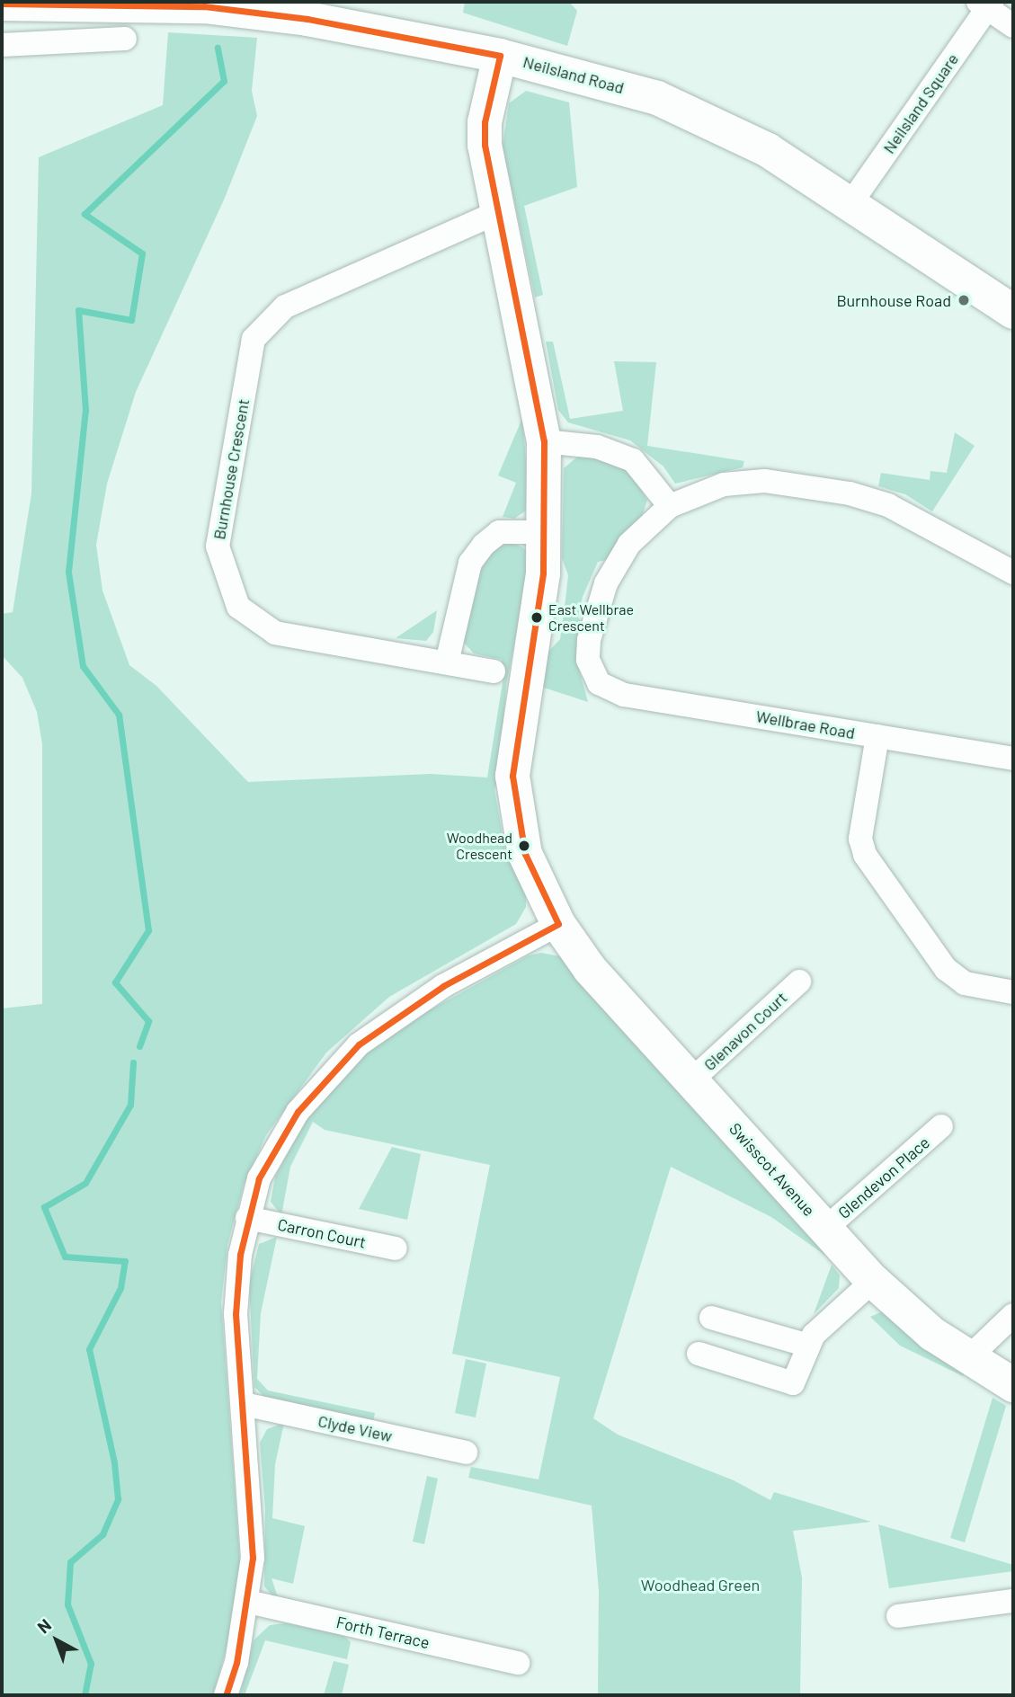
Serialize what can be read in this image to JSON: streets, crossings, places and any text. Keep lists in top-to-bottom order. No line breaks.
{"streets":{"street":["Neilsland Road","Neilsland Square","Burnhouse Crescent","Wellbrae Road","Glenavon Court","Swisscot Avenue","Glendevon Place","Carron Court","Clyde View","Forth Terrace"]},"crossings":[["Neilsland Road","Neilsland Square"],["Glenavon Court","Swisscot Avenue"],["Swisscot Avenue","Glendevon Place"]],"parks":["Woodhead Green"],"places":["Burnhouse Road","East Wellbrae Crescent","Woodhead Crescent"],"north":"top left"}
